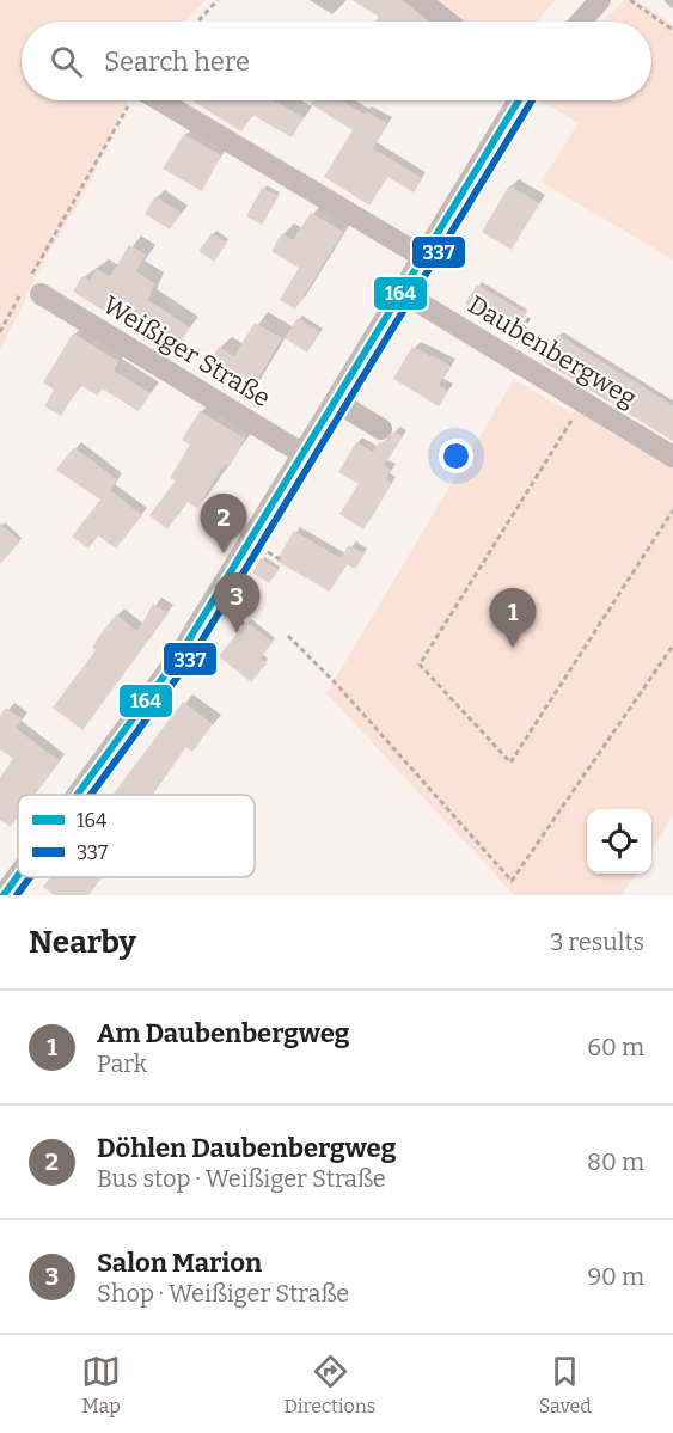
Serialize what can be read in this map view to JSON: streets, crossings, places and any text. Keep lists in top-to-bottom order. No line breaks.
{"streets":{"street":["Weißiger Straße","Daubenbergweg"]},"lines":["transit line 164","transit line 337"],"legend":["164","337"],"page":{"search":"Search here","pins":["2","3","1"],"heading":["Nearby","3 results"],"list":[{"mark":"1","name":"Am Daubenbergweg","note":"Park","value":"60 m"},{"mark":"2","name":"Döhlen Daubenbergweg","note":"Bus stop · Weißiger Straße","value":"80 m"},{"mark":"3","name":"Salon Marion","note":"Shop · Weißiger Straße","value":"90 m"}],"nav":["Map","Directions","Saved"]}}
